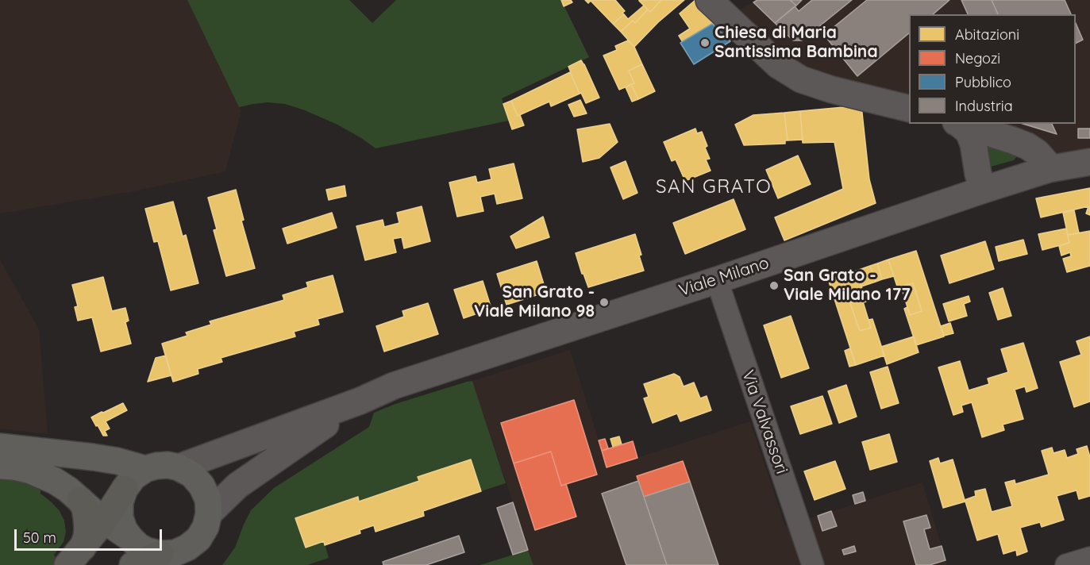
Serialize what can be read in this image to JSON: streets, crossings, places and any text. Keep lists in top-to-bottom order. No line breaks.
{"streets":{"street":["Viale Milano","Via Valvassori"]},"crossings":[["Viale Milano","Via Valvassori"]],"districts":["SAN GRATO"],"places":["Chiesa di Maria Santissima Bambina","San Grato - Viale Milano 177","San Grato - Viale Milano 98"],"legend":["Abitazioni","Negozi","Pubblico","Industria"],"scale_bar":"50 m"}
